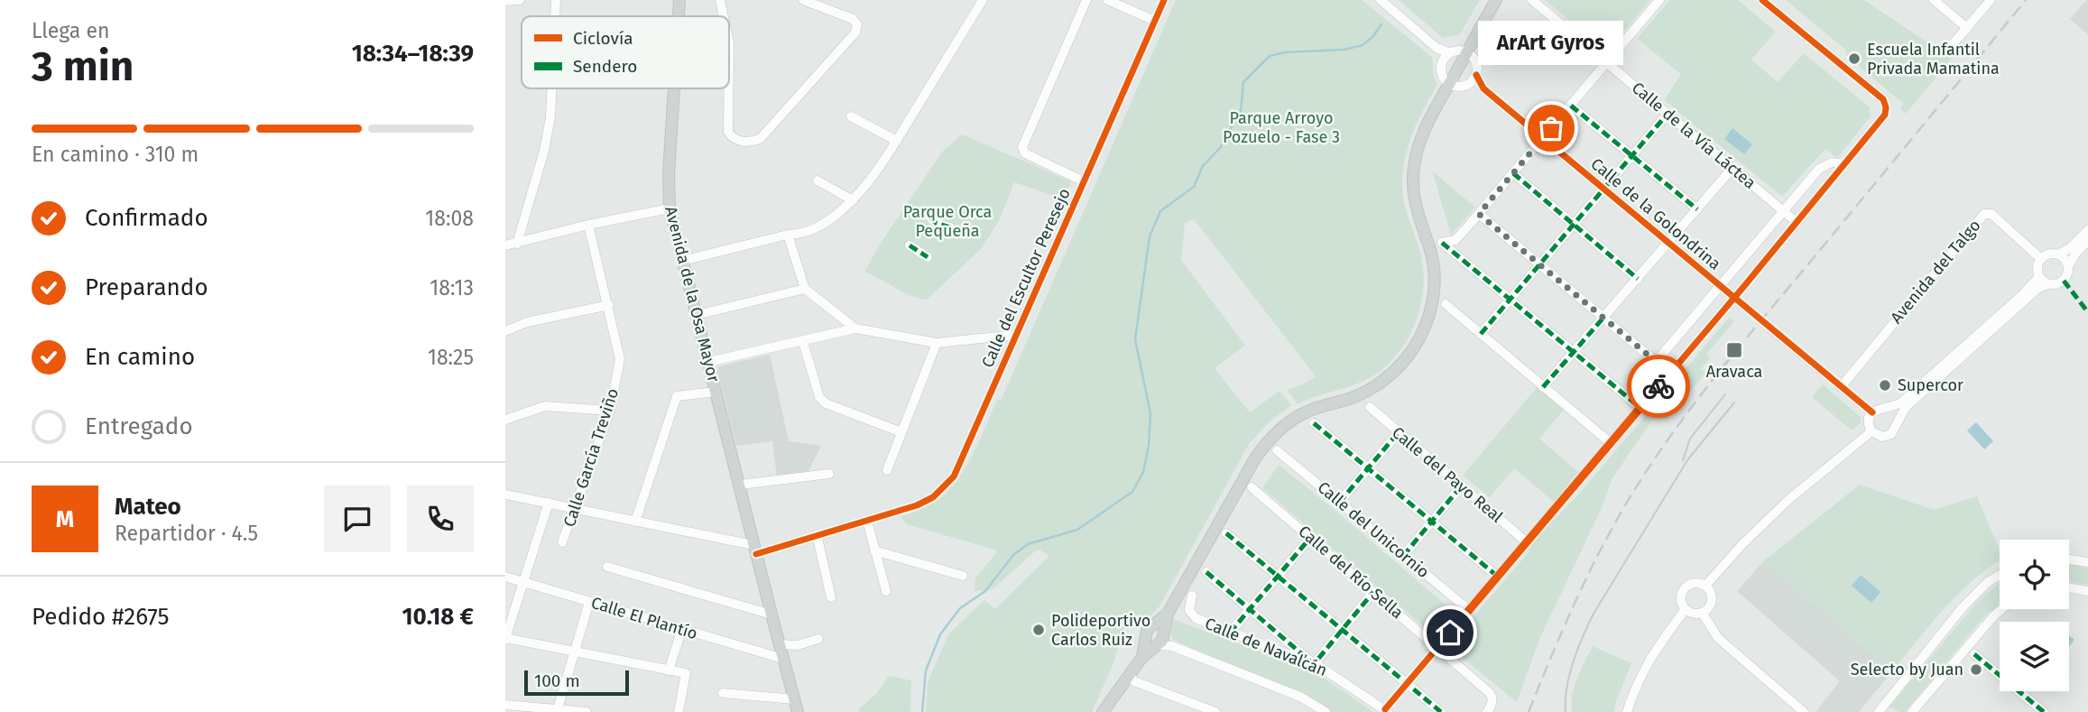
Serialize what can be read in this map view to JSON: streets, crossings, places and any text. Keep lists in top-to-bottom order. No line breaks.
{"streets":{"main road":["Avenida de la Osa Mayor"],"street":["Calle de la Vía Láctea","Calle de la Golondrina","Avenida del Talgo","Calle del Escultor Peresejo","Calle García Treviño","Calle del Pavo Real","Calle del Unicornio","Calle del Río Sella","Calle El Plantío","Calle de Navalcán"]},"crossings":[["Calle del Escultor Peresejo","Avenida de la Osa Mayor"],["Avenida de la Osa Mayor","Calle El Plantío"]],"parks":["Parque Arroyo Pozuelo - Fase 3","Parque Orca Pequeña"],"places":{"other":["Escuela Infantil Privada Mamatina","ArArt Gyros","Supercor","Polideportivo Carlos Ruiz","Selecto by Juan"],"transit":["Aravaca"]},"legend":["Ciclovía","Sendero"],"scale_bar":"100 m","page":{"heading":["3 min","Llega en","18:34–18:39"],"panel":["Mateo","Repartidor · 4.5","Pedido #2675","10.18 €"],"bubble":"ArArt Gyros","bar":"En camino · 310 m","list":[["Confirmado","18:08"],["Preparando","18:13"],["En camino","18:25"],"Entregado"],"round":"M","scale":"100 m"}}
